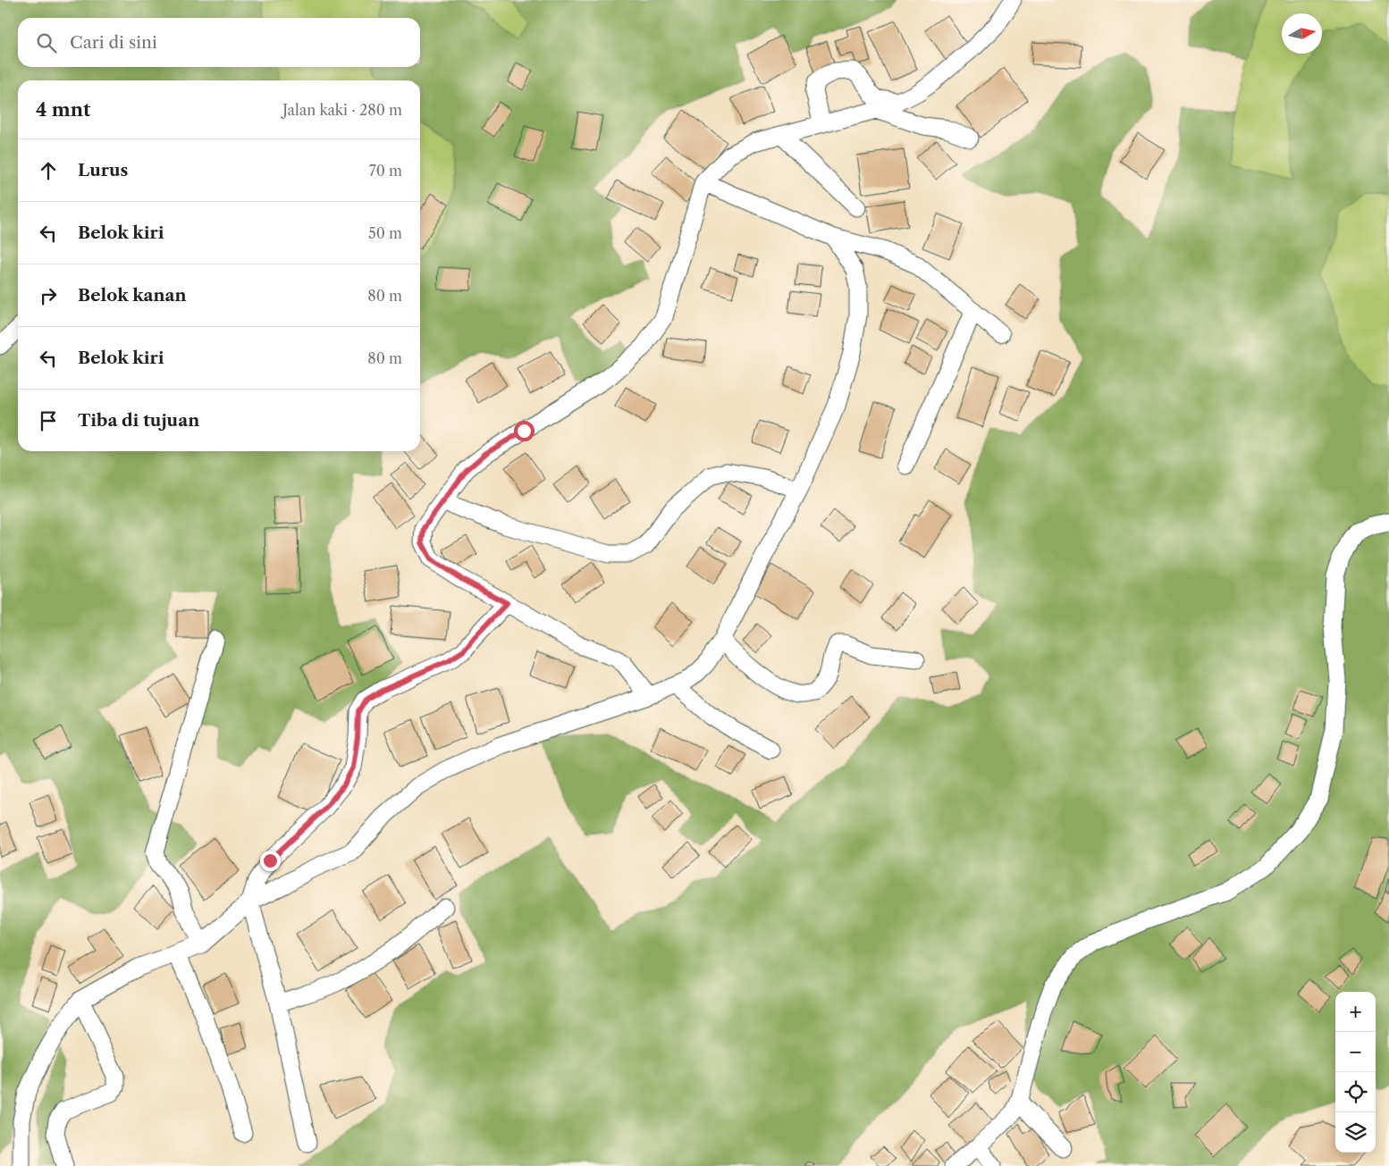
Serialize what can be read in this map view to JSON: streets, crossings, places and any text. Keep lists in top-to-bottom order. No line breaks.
{"north":"right","page":{"search":"Cari di sini","heading":["4 mnt","Jalan kaki · 280 m"],"list":[["Lurus","70 m"],["Belok kiri","50 m"],["Belok kanan","80 m"],["Belok kiri","80 m"],"Tiba di tujuan"],"map_buttons":["+","−"]}}
